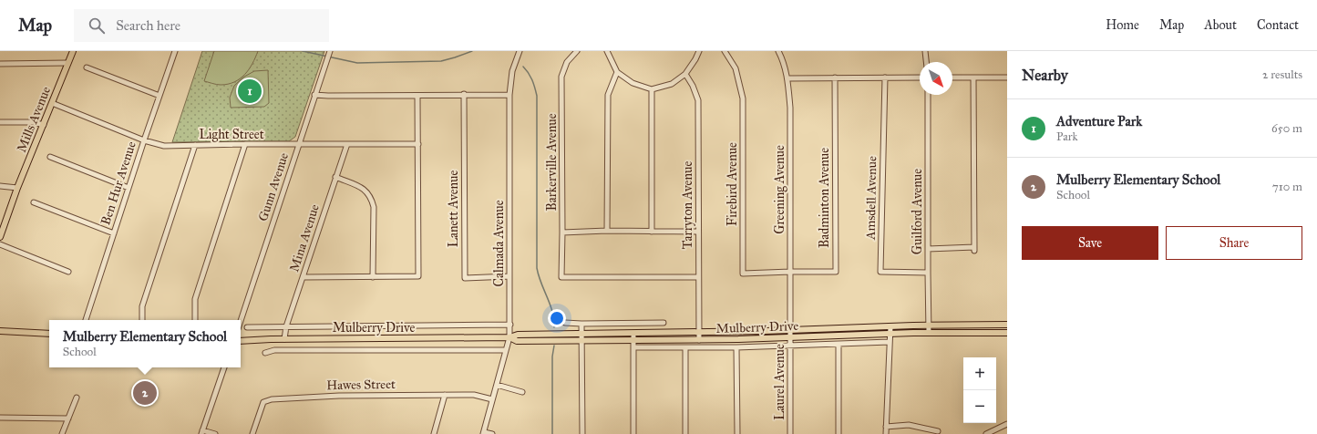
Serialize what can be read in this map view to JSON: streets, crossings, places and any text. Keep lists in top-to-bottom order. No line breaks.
{"streets":{"main road":["Mills Avenue","Mulberry Drive"],"street":["Light Street","Barkerville Avenue","Ben Hur Avenue","Firebird Avenue","Gunn Avenue","Greening Avenue","Badminton Avenue","Amsdell Avenue","Tarryton Avenue","Lanett Avenue","Guilford Avenue","Mina Avenue","Calmada Avenue","Laurel Avenue","Hawes Street"]},"crossings":[["Mills Avenue","Light Street"],["Light Street","Ben Hur Avenue"],["Light Street","Gunn Avenue"],["Light Street","Mina Avenue"],["Barkerville Avenue","Tarryton Avenue"],["Firebird Avenue","Greening Avenue"],["Firebird Avenue","Badminton Avenue"],["Greening Avenue","Badminton Avenue"],["Greening Avenue","Mulberry Drive"],["Greening Avenue","Laurel Avenue"],["Amsdell Avenue","Guilford Avenue"],["Tarryton Avenue","Mulberry Drive"],["Lanett Avenue","Calmada Avenue"],["Guilford Avenue","Mulberry Drive"],["Mina Avenue","Mulberry Drive"],["Calmada Avenue","Mulberry Drive"],["Calmada Avenue","Hawes Street"],["Mulberry Drive","Laurel Avenue"]],"north":"bottom right","page":{"header":"Map","search":"Search here","nav":["Home","Map","About","Contact"],"heading":["Nearby","2 results"],"pins":["1","2"],"list":[{"mark":"1","name":"Adventure Park","note":"Park","value":"650 m"},{"mark":"2","name":"Mulberry Elementary School","note":"School","value":"710 m"}],"buttons":["Save","Share"],"popup":["Mulberry Elementary School","School"],"map_buttons":["+","−"]}}
